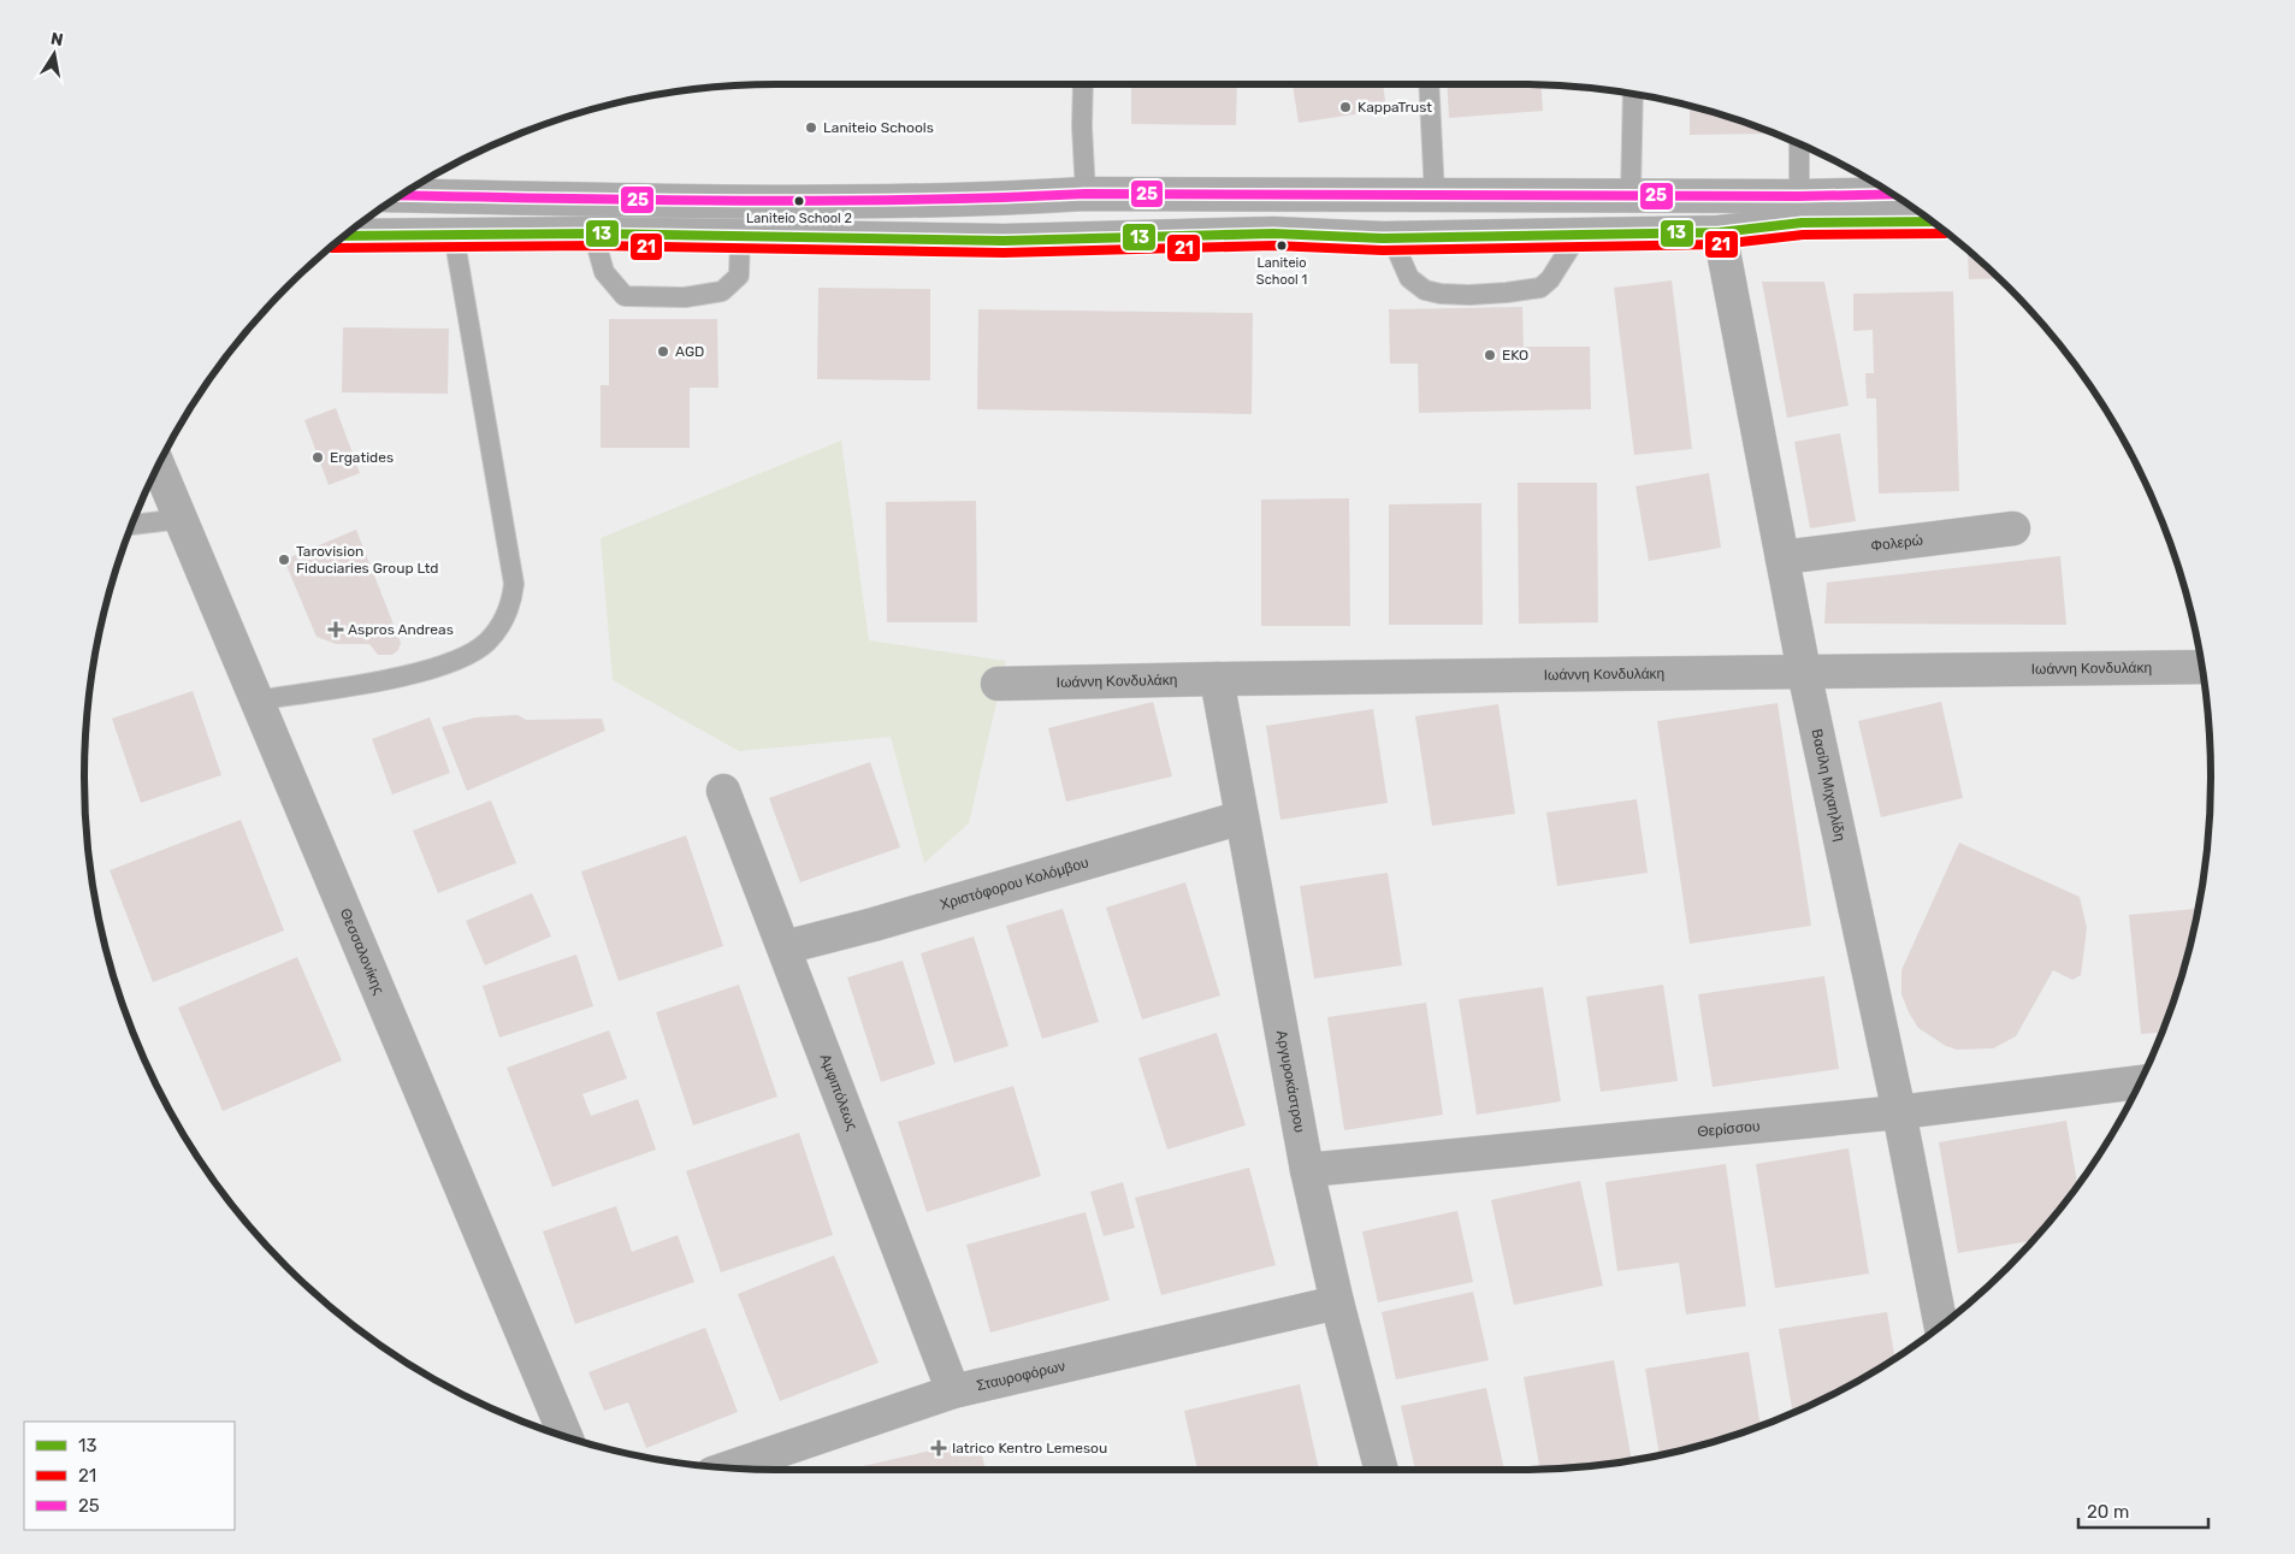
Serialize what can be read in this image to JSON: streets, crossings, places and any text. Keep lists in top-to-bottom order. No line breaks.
{"streets":{"street":["Φολερώ","Ιωάννη Κονδυλάκη","Βασίλη Μιχαηλίδη","Χριστόφορου Κολόμβου","Θεσσαλονίκης","Αργυροκάστρου","Αμφιπόλεως","Θερίσσου","Σταυροφόρων"]},"crossings":[["Φολερώ","Βασίλη Μιχαηλίδη"],["Ιωάννη Κονδυλάκη","Βασίλη Μιχαηλίδη"],["Ιωάννη Κονδυλάκη","Αργυροκάστρου"],["Βασίλη Μιχαηλίδη","Θερίσσου"],["Χριστόφορου Κολόμβου","Αργυροκάστρου"],["Χριστόφορου Κολόμβου","Αμφιπόλεως"],["Αργυροκάστρου","Θερίσσου"],["Αργυροκάστρου","Σταυροφόρων"],["Αμφιπόλεως","Σταυροφόρων"]],"places":{"other":["KappaTrust","Laniteio Schools","Laniteio School 2","Laniteio School 1","AGD","EKO","Ergatides","Tarovision Fiduciaries Group Ltd"],"health":["Aspros Andreas","Iatrico Kentro Lemesou"]},"lines":["transit line 25","transit line 13","transit line 21"],"legend":["13","21","25"],"scale_bar":"20 m","north":"top"}
